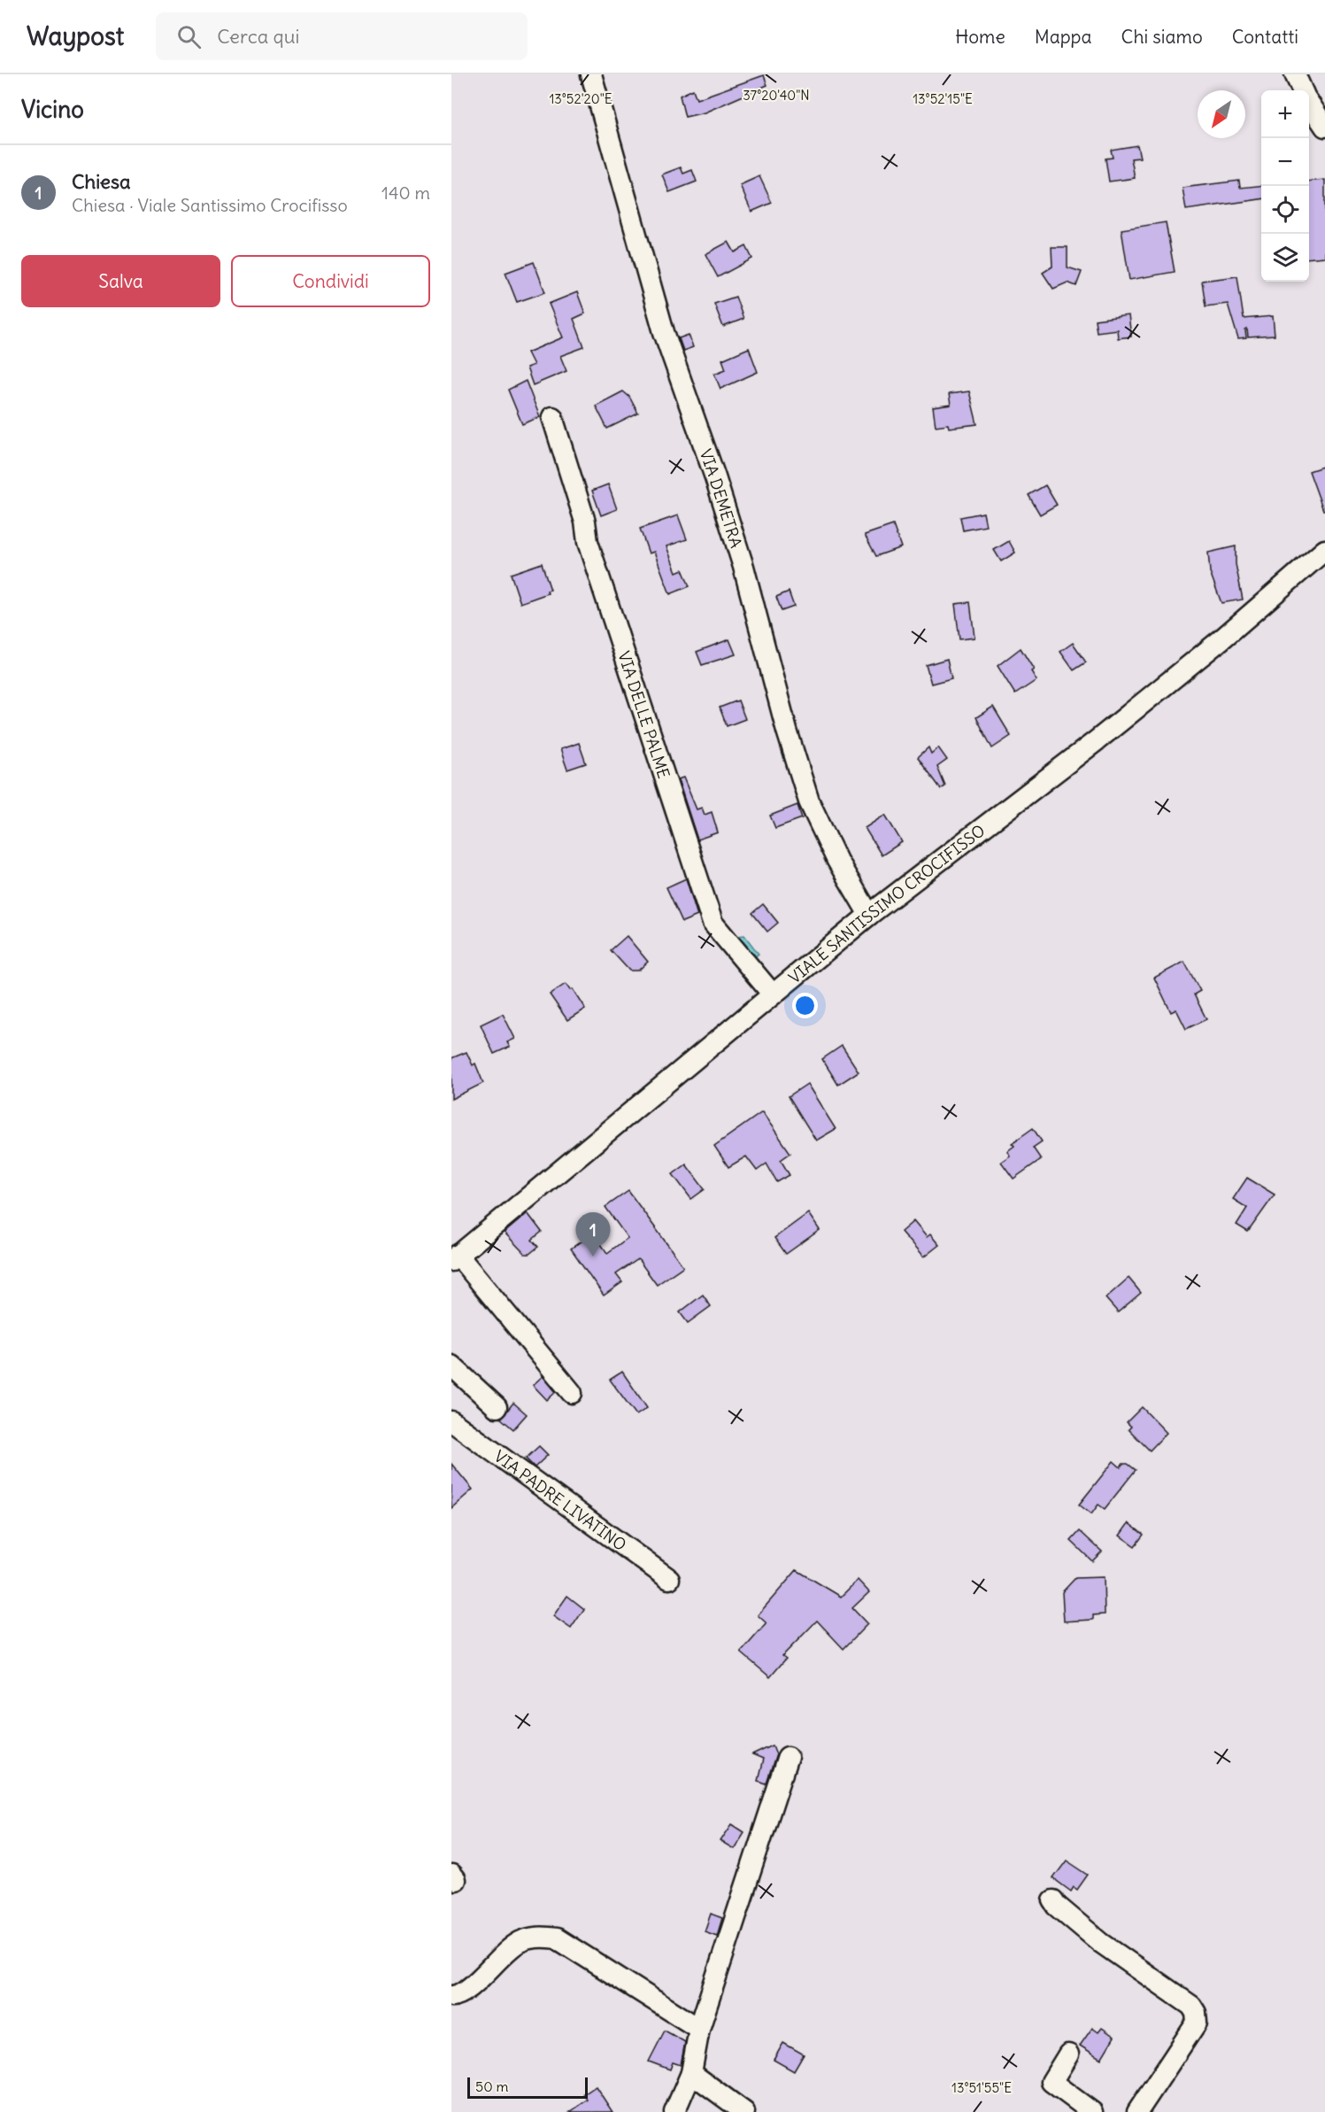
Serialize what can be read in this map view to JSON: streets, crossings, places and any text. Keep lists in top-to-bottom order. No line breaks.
{"streets":{"street":["VIA DEMETRA","VIA DELLE PALME","VIALE SANTISSIMO CROCIFISSO","VIA PADRE LIVATINO"]},"crossings":[["VIA DEMETRA","VIALE SANTISSIMO CROCIFISSO"],["VIA DELLE PALME","VIALE SANTISSIMO CROCIFISSO"]],"scale_bar":"50 m","north":"bottom left","page":{"header":"Waypost","search":"Cerca qui","nav":["Home","Mappa","Chi siamo","Contatti"],"heading":"Vicino","map_buttons":["+","−"],"list":[{"mark":"1","name":"Chiesa","note":"Chiesa · Viale Santissimo Crocifisso","value":"140 m"}],"buttons":["Salva","Condividi"],"pins":"1","scale":"50 m"},"coordinates":["37°20'40\"N","13°52'20\"E","13°52'15\"E","13°51'55\"E"]}
